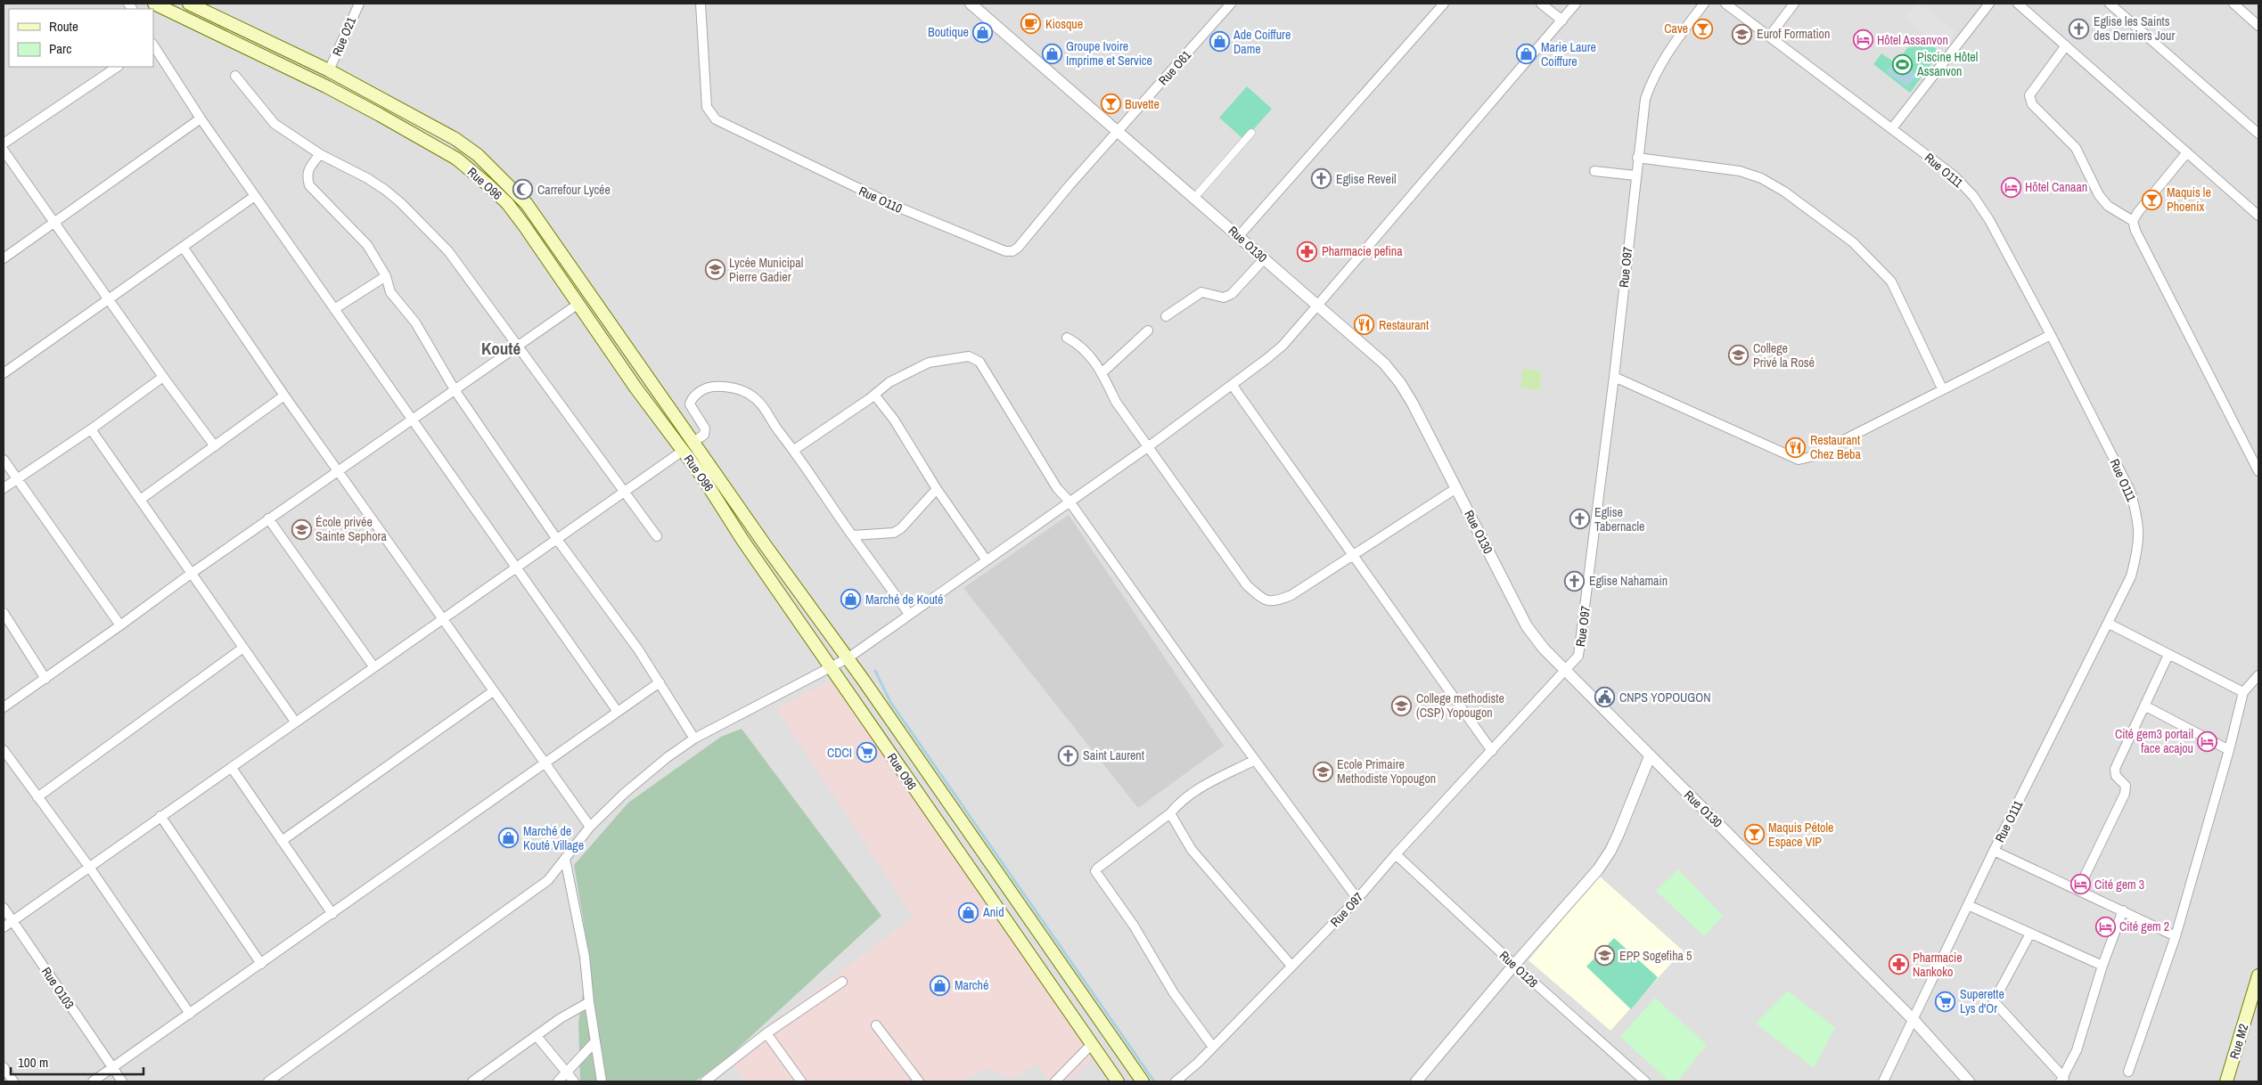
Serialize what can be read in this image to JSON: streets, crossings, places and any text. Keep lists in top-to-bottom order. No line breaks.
{"streets":{"main road":["Rue O96","Rue M2"],"street":["Rue O21","Rue O61","Rue O111","Rue O110","Rue O130","Rue O97","Rue O128","Rue O103"]},"crossings":[["Rue O21","Rue O96"],["Rue O61","Rue O110"],["Rue O61","Rue O130"],["Rue O111","Rue O130"],["Rue O110","Rue O130"],["Rue O130","Rue O97"],["Rue O97","Rue O128"]],"districts":["Kouté"],"places":{"cafe":["Kiosque"],"bar":["Cave","Buvette","Maquis le Phoenix","Maquis Pétole Espace VIP"],"church":["Eglise les Saints des Derniers Jour","Eglise Reveil","Eglise Tabernacle","Eglise Nahamain","Saint Laurent"],"shop":["Boutique","Ade Coiffure Dame","Groupe Ivoire Imprime et Service","Marie Laure Coiffure","Marché de Kouté","Marché de Kouté Village","Anid","Marché"],"school or university":["Eurof Formation","Lycée Municipal Pierre Gadier","College Privé la Rosé","École privée Sainte Sephora","College methodiste (CSP) Yopougon","Ecole Primaire Methodiste Yopougon","EPP Sogefiha 5"],"hotel":["Hôtel Assanvon","Hôtel Canaan","Cité gem3 portail face acajou","Cité gem 3","Cité gem 2"],"sports":["Piscine Hôtel Assanvon"],"mosque":["Carrefour Lycée"],"pharmacy":["Pharmacie pefina","Pharmacie Nankoko"],"restaurant":["Restaurant","Restaurant Chez Beba"],"public building":["CNPS YOPOUGON"],"supermarket":["CDCI","Superette Lys d'Or"]},"legend":["Route","Parc"],"scale_bar":"100 m"}
